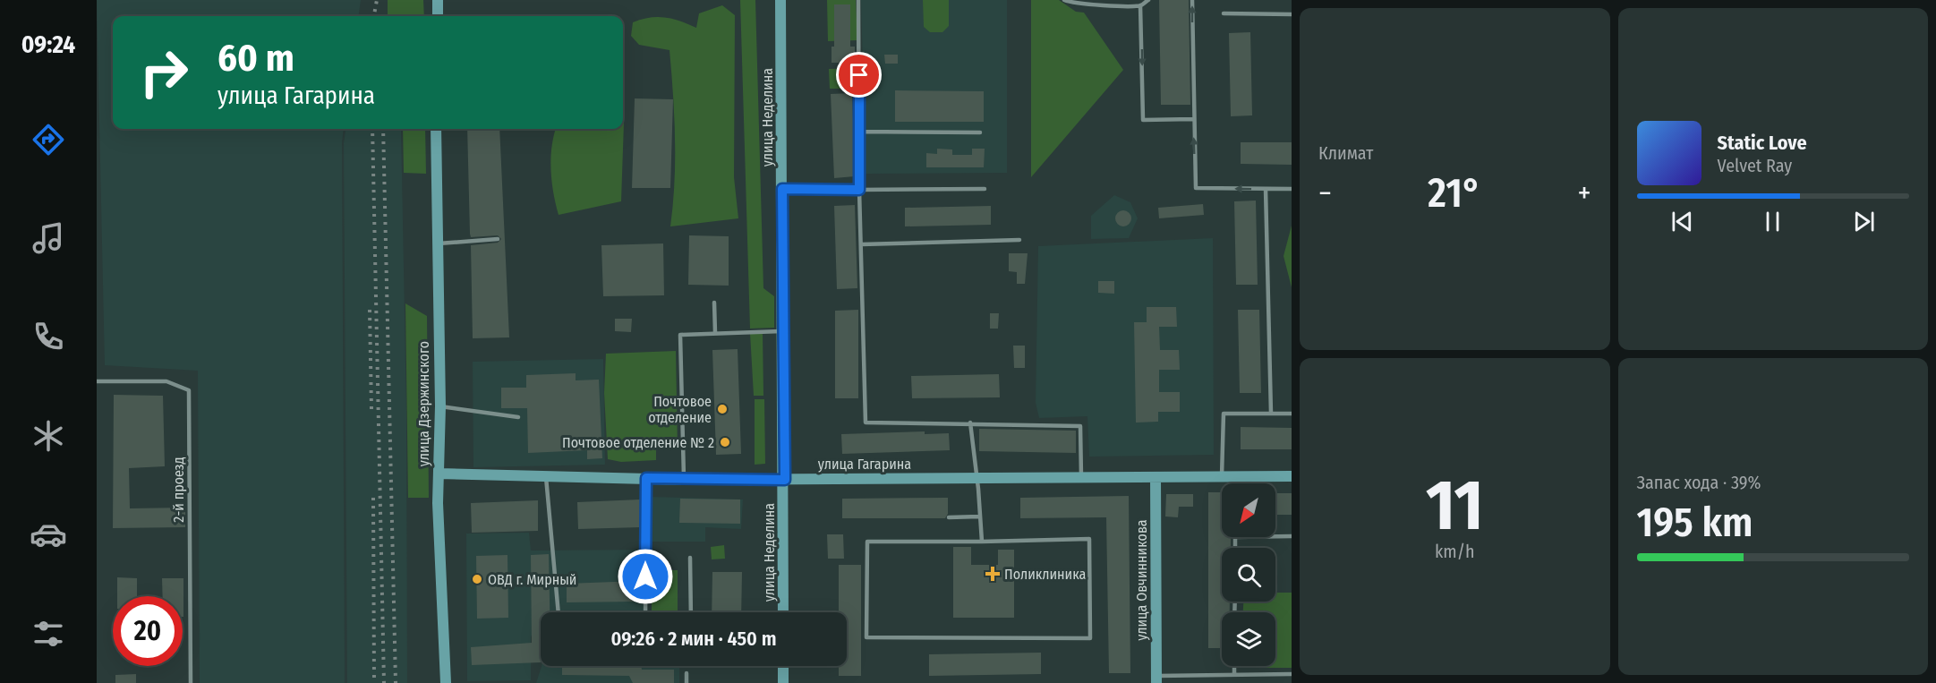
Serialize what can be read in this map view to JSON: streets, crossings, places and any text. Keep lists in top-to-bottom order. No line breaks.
{"streets":{"street":["улица Неделина","улица Дзержинского","улица Гагарина","улица Овчинникова"],"lane":["2-й проезд"]},"crossings":[["улица Неделина","улица Гагарина"],["улица Дзержинского","улица Гагарина"],["улица Гагарина","улица Овчинникова"]],"places":{"other":["Почтовое отделение","Почтовое отделение № 2","ОВД г. Мирный"],"health":["Поликлиника"]},"north":"bottom left","page":{"tabs":"09:24","tile":["Климат",["11","km/h"],["Запас хода · 39%","195 km"]],"turn":["60 m","улица Гагарина"],"song":["Static Love","Velvet Ray"],"heat":["−","21°","+"],"limit":"20","trip":"09:26 · 2 мин · 450 m"}}
